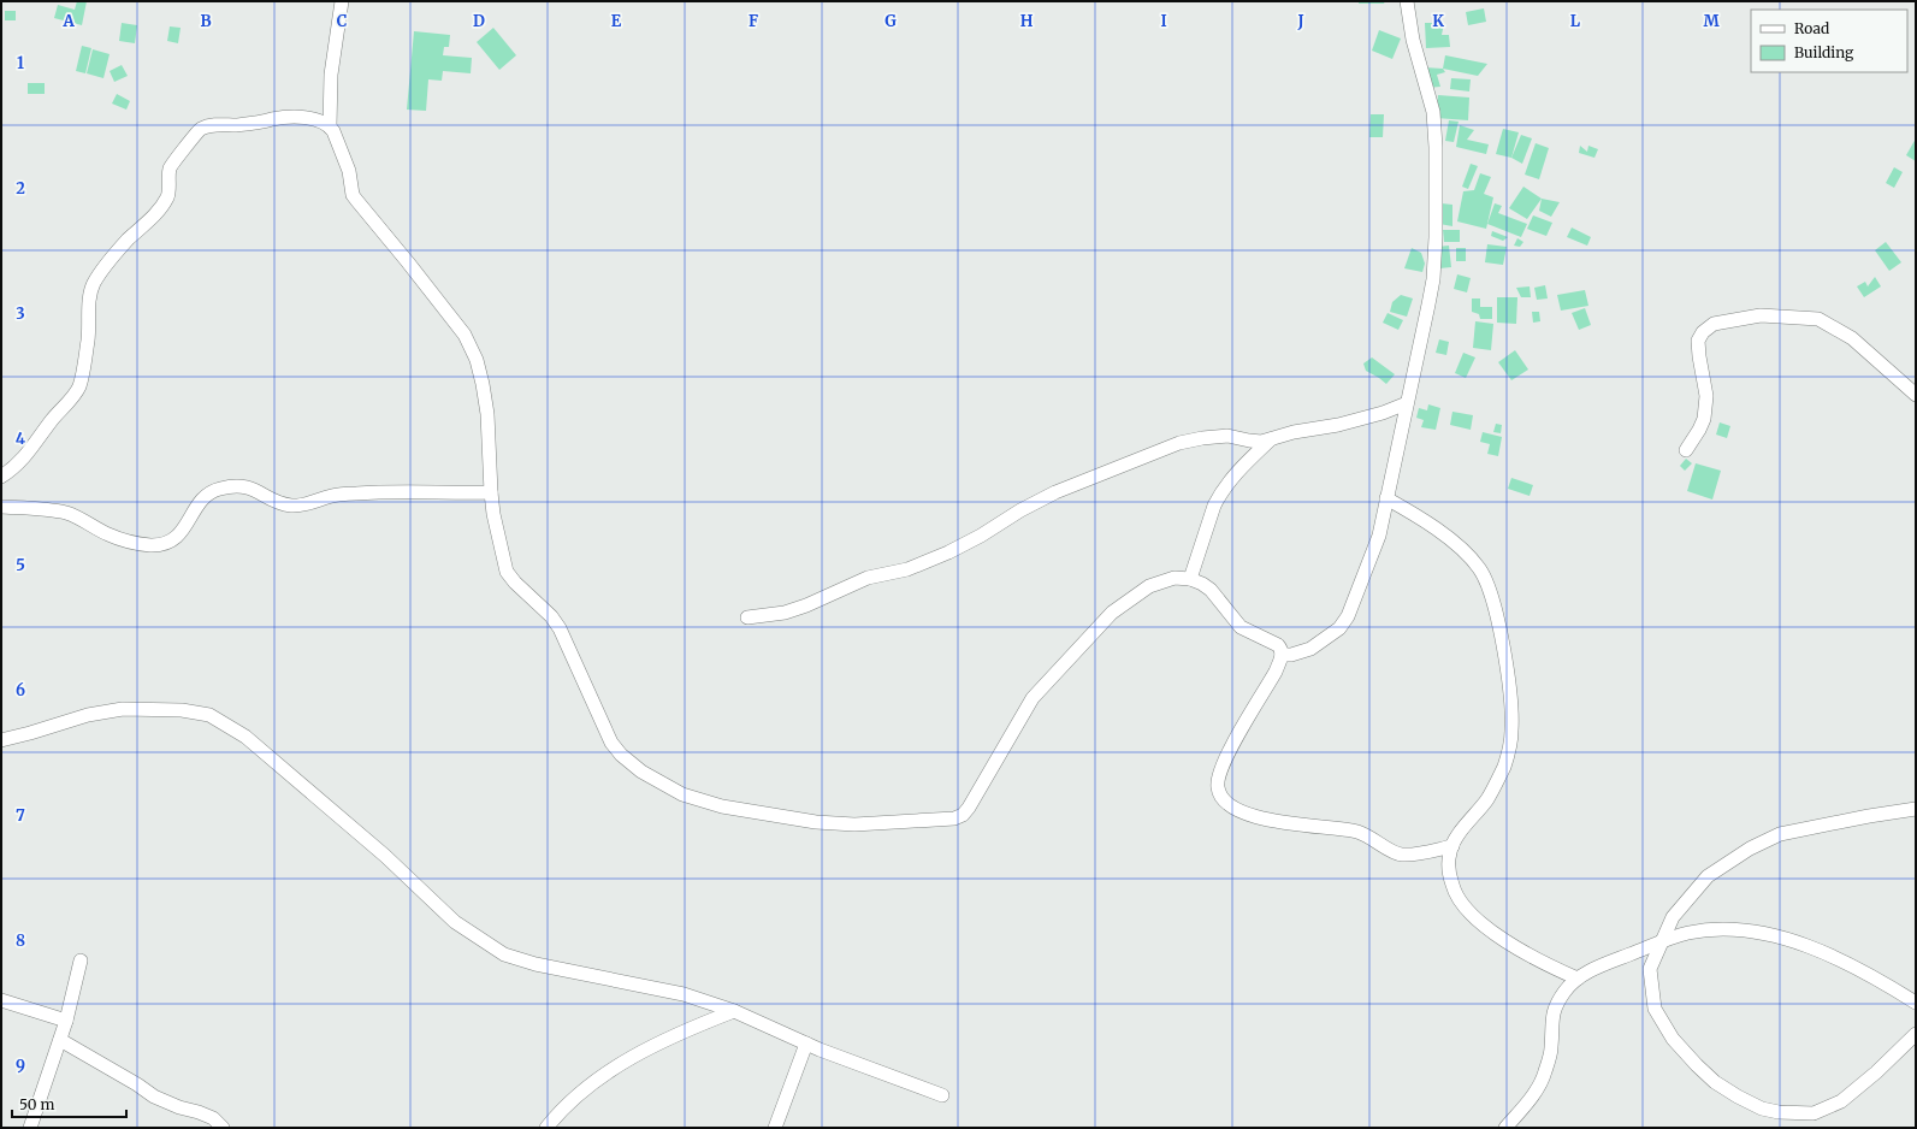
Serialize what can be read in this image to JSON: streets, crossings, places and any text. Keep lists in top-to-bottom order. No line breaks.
{"legend":["Road","Building"],"scale_bar":"50 m","grid":{"columns":["A","B","C","D","E","F","G","H","I","J","K","L","M"],"rows":["1","2","3","4","5","6","7","8","9"]}}
